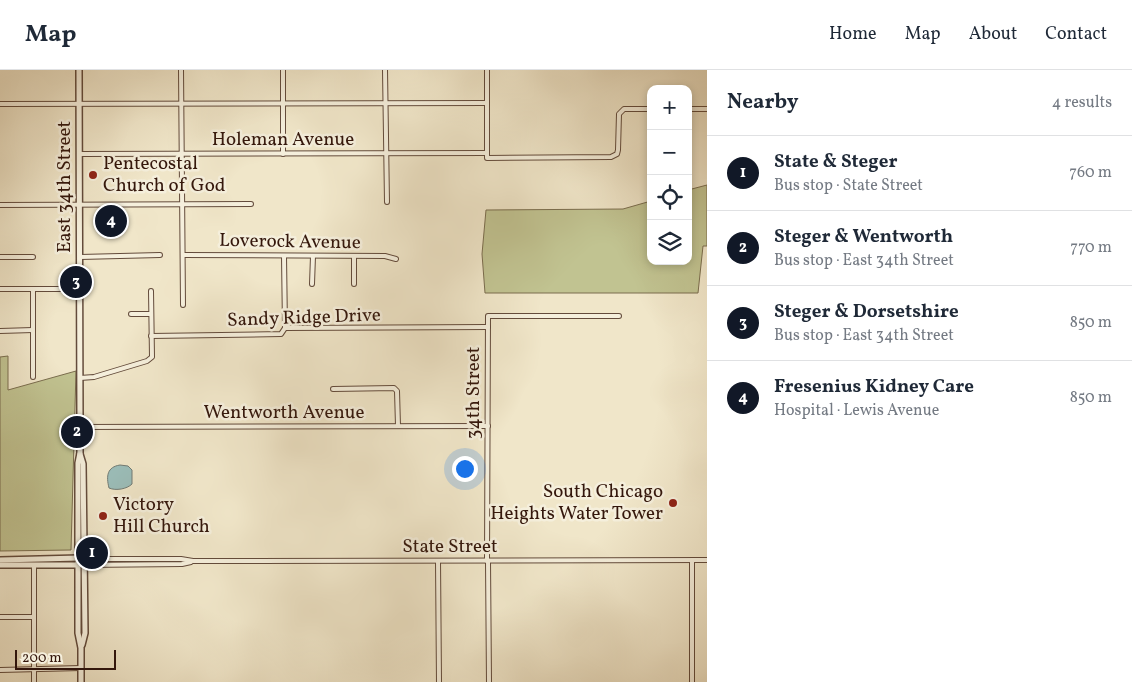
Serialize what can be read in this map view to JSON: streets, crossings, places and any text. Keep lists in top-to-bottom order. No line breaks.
{"streets":{"street":["Holeman Avenue","East 34th Street","Loverock Avenue","Sandy Ridge Drive","34th Street","Wentworth Avenue","State Street"]},"crossings":[["Holeman Avenue","East 34th Street"],["East 34th Street","Wentworth Avenue"],["Sandy Ridge Drive","34th Street"],["34th Street","Wentworth Avenue"],["34th Street","State Street"]],"places":["Pentecostal Church of God","South Chicago Heights Water Tower","Victory Hill Church"],"scale_bar":"200 m","page":{"header":"Map","nav":["Home","Map","About","Contact"],"heading":["Nearby","4 results"],"map_buttons":["+","−"],"list":[{"mark":"1","name":"State & Steger","note":"Bus stop · State Street","value":"760 m"},{"mark":"2","name":"Steger & Wentworth","note":"Bus stop · East 34th Street","value":"770 m"},{"mark":"3","name":"Steger & Dorsetshire","note":"Bus stop · East 34th Street","value":"850 m"},{"mark":"4","name":"Fresenius Kidney Care","note":"Hospital · Lewis Avenue","value":"850 m"}],"pins":["4","3","2","1"],"scale":"200 m"}}
